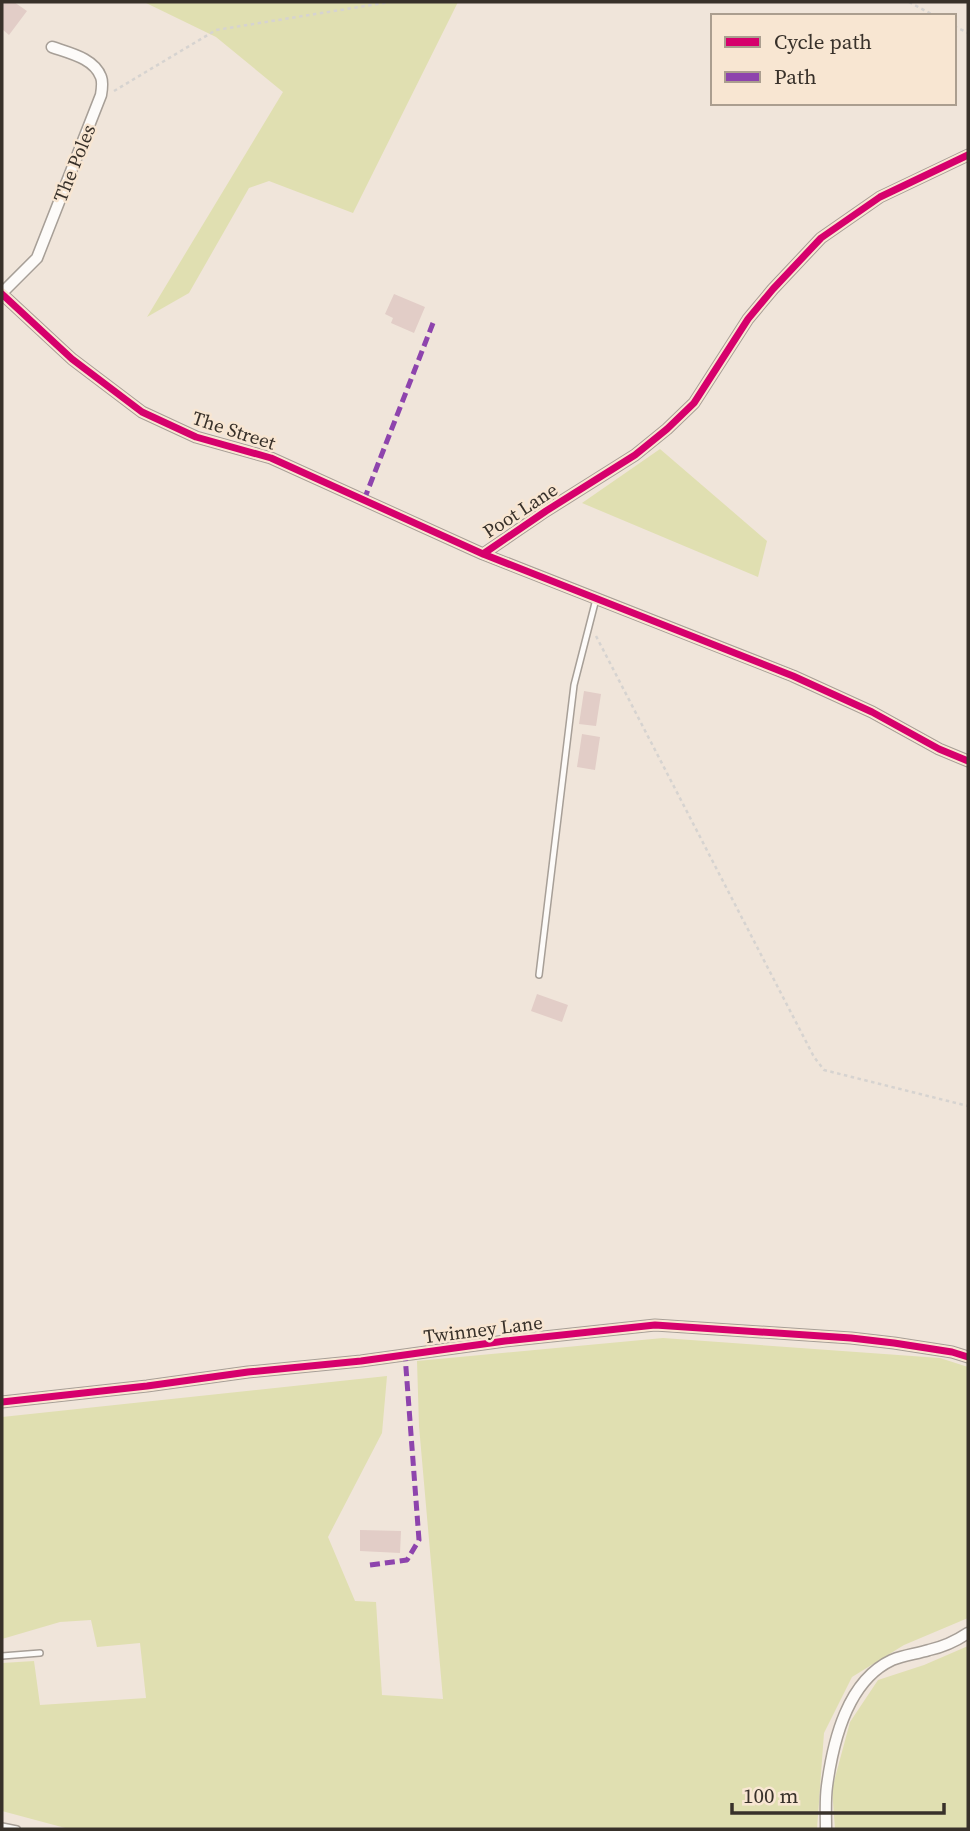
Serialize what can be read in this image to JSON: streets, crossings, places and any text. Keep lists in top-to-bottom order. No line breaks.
{"streets":{"street":["The Poles","The Street","Poot Lane","Twinney Lane"]},"crossings":[["The Poles","The Street"],["The Street","Poot Lane"]],"legend":["Cycle path","Path"],"scale_bar":"100 m"}
